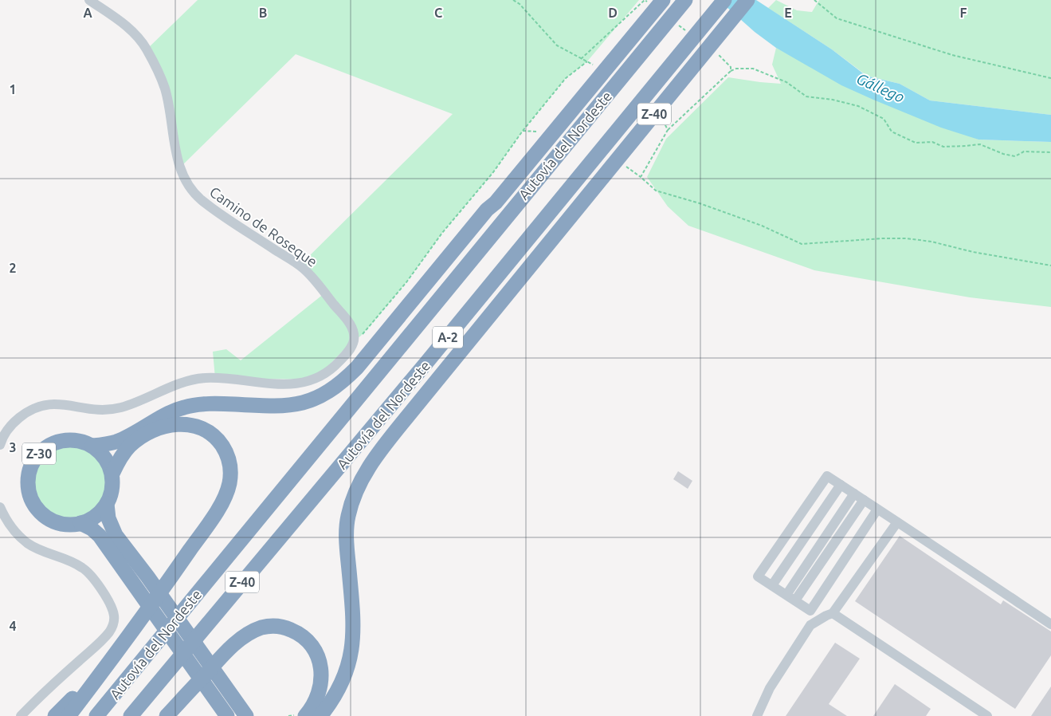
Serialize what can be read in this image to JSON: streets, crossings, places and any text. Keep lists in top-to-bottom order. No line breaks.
{"streets":{"highway":["Z-40","Autovía del Nordeste","A-2","Z-30"],"street":["Camino de Roseque"]},"crossings":[["Z-40","Autovía del Nordeste"]],"water":["Gállego"],"grid":{"columns":["A","B","C","D","E","F"],"rows":["1","2","3","4"]}}
